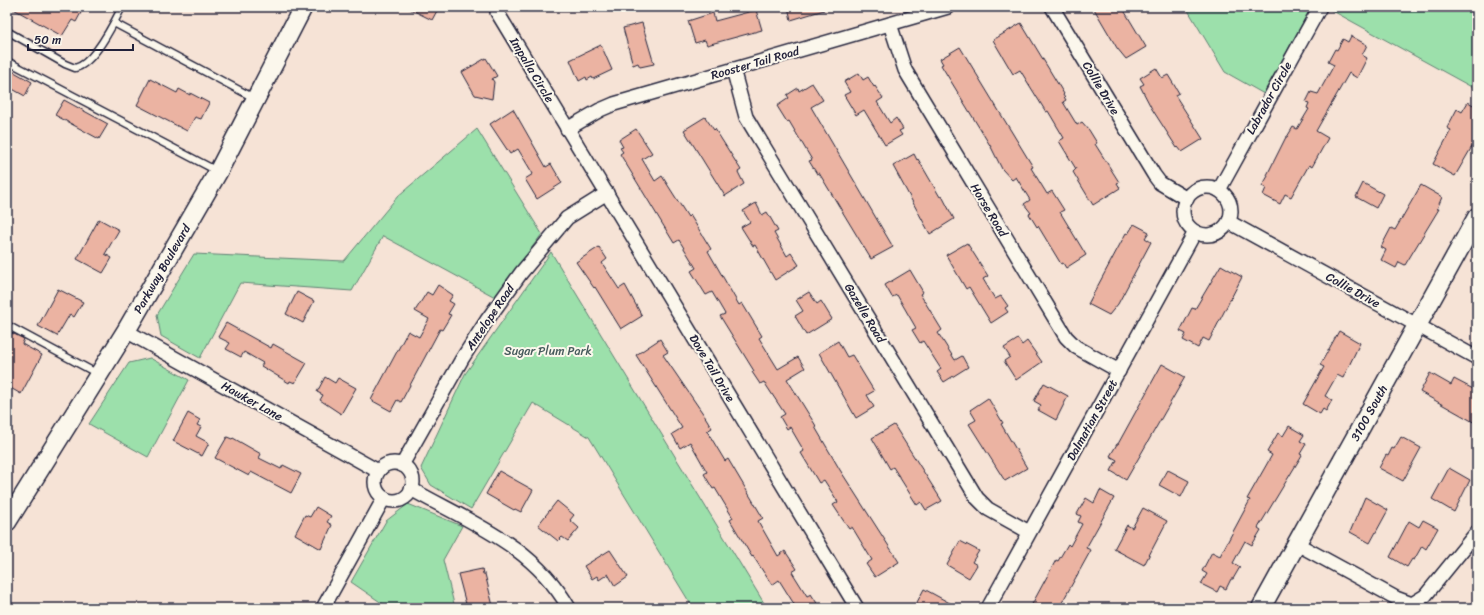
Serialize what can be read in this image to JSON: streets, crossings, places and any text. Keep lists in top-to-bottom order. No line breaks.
{"streets":{"street":["Rooster Tail Road","Impalla Circle","Collie Drive","Labrador Circle","Horse Road","Parkway Boulevard","Gazelle Road","Antelope Road","Dove Tail Drive","Hawker Lane","3100 South","Dalmatian Street"]},"crossings":[["Rooster Tail Road","Impalla Circle"],["Rooster Tail Road","Horse Road"],["Rooster Tail Road","Gazelle Road"],["Rooster Tail Road","Dove Tail Drive"],["Impalla Circle","Dove Tail Drive"],["Collie Drive","Labrador Circle"],["Collie Drive","3100 South"],["Collie Drive","Dalmatian Street"],["Labrador Circle","Dalmatian Street"],["Horse Road","Dalmatian Street"],["Parkway Boulevard","Hawker Lane"],["Gazelle Road","Dalmatian Street"],["Antelope Road","Dove Tail Drive"],["Antelope Road","Hawker Lane"]],"parks":["Sugar Plum Park"],"scale_bar":"50 m"}
